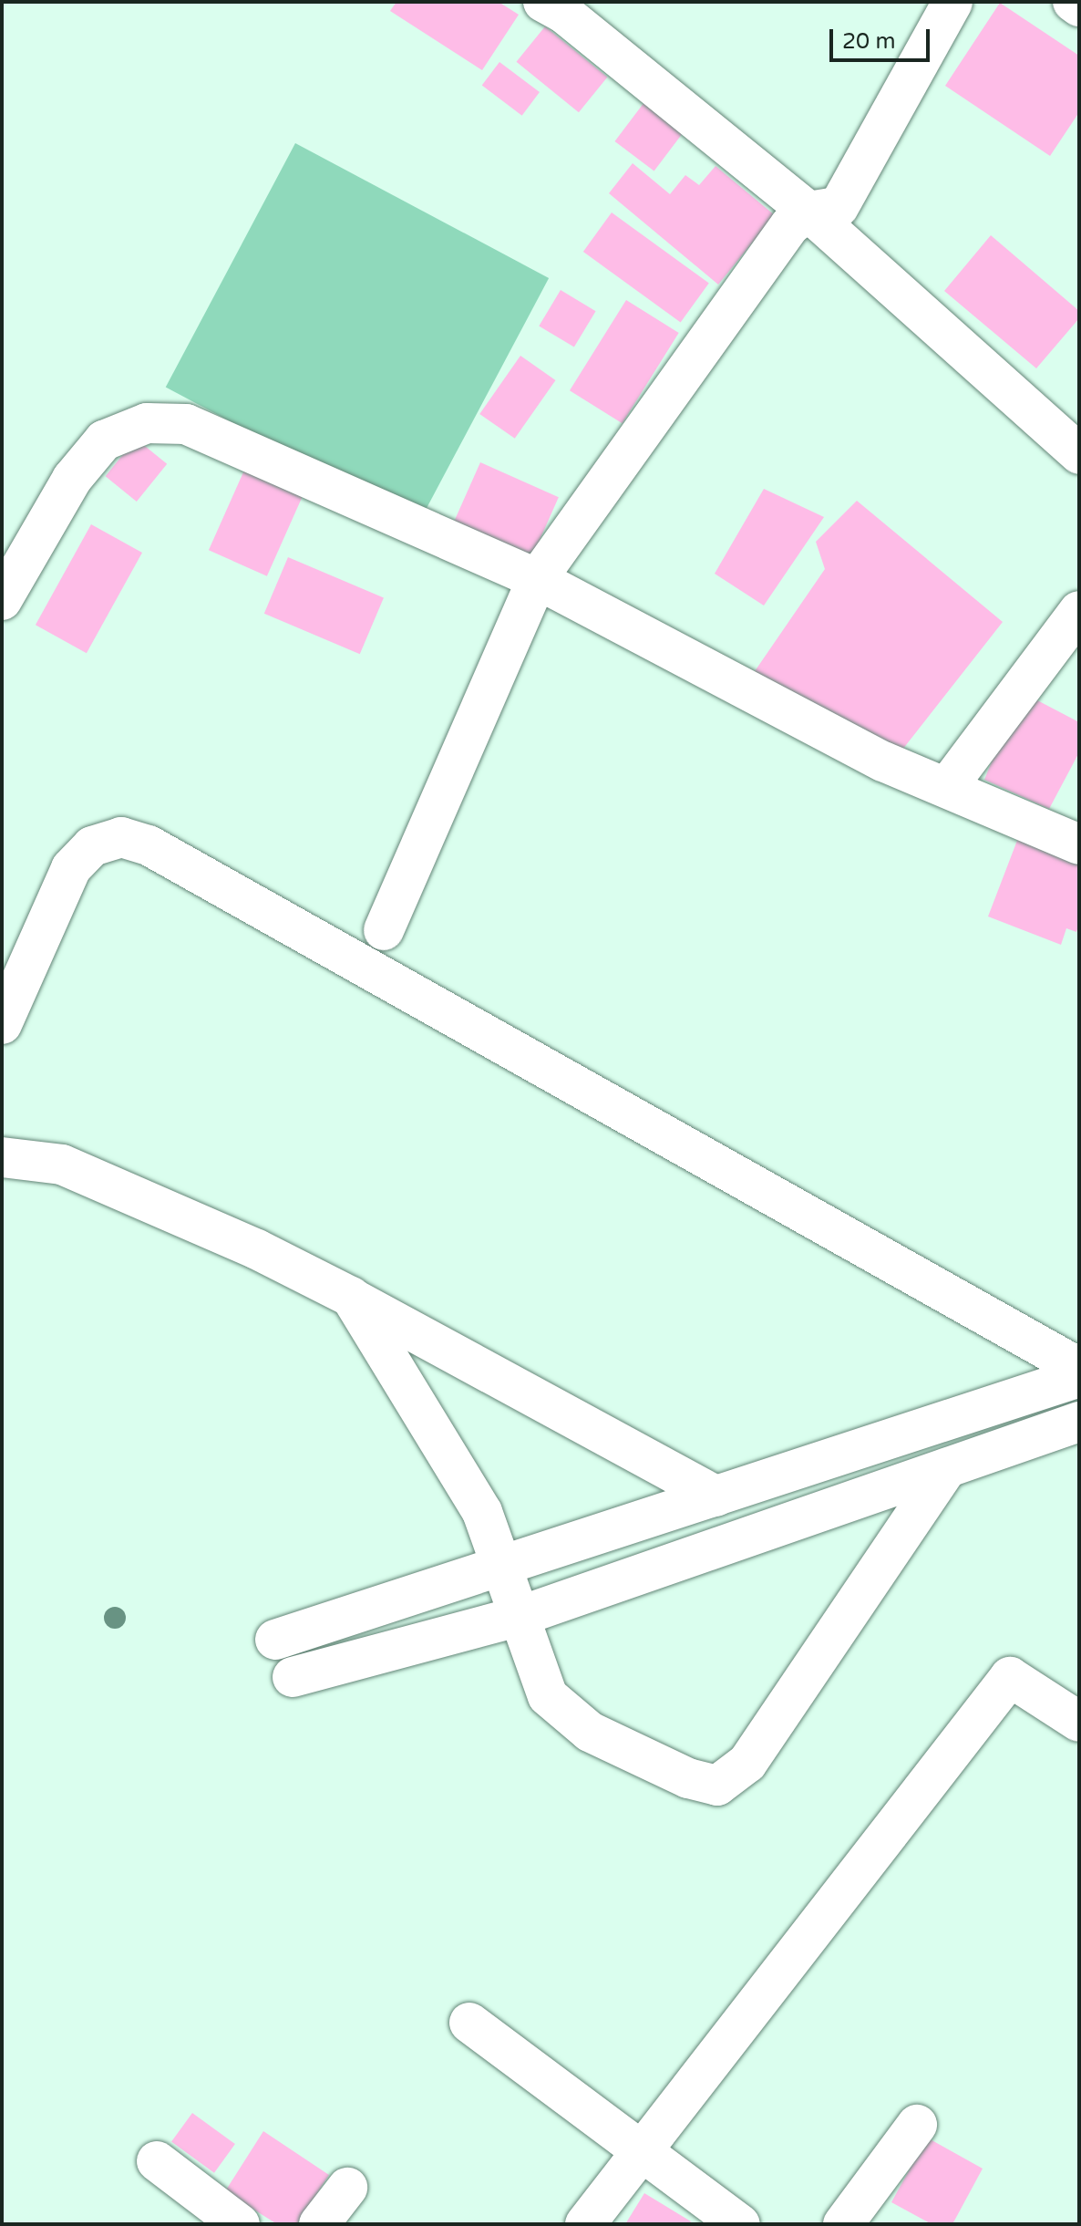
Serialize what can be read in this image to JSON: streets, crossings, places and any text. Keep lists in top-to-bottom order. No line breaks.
{"scale_bar":"20 m"}
